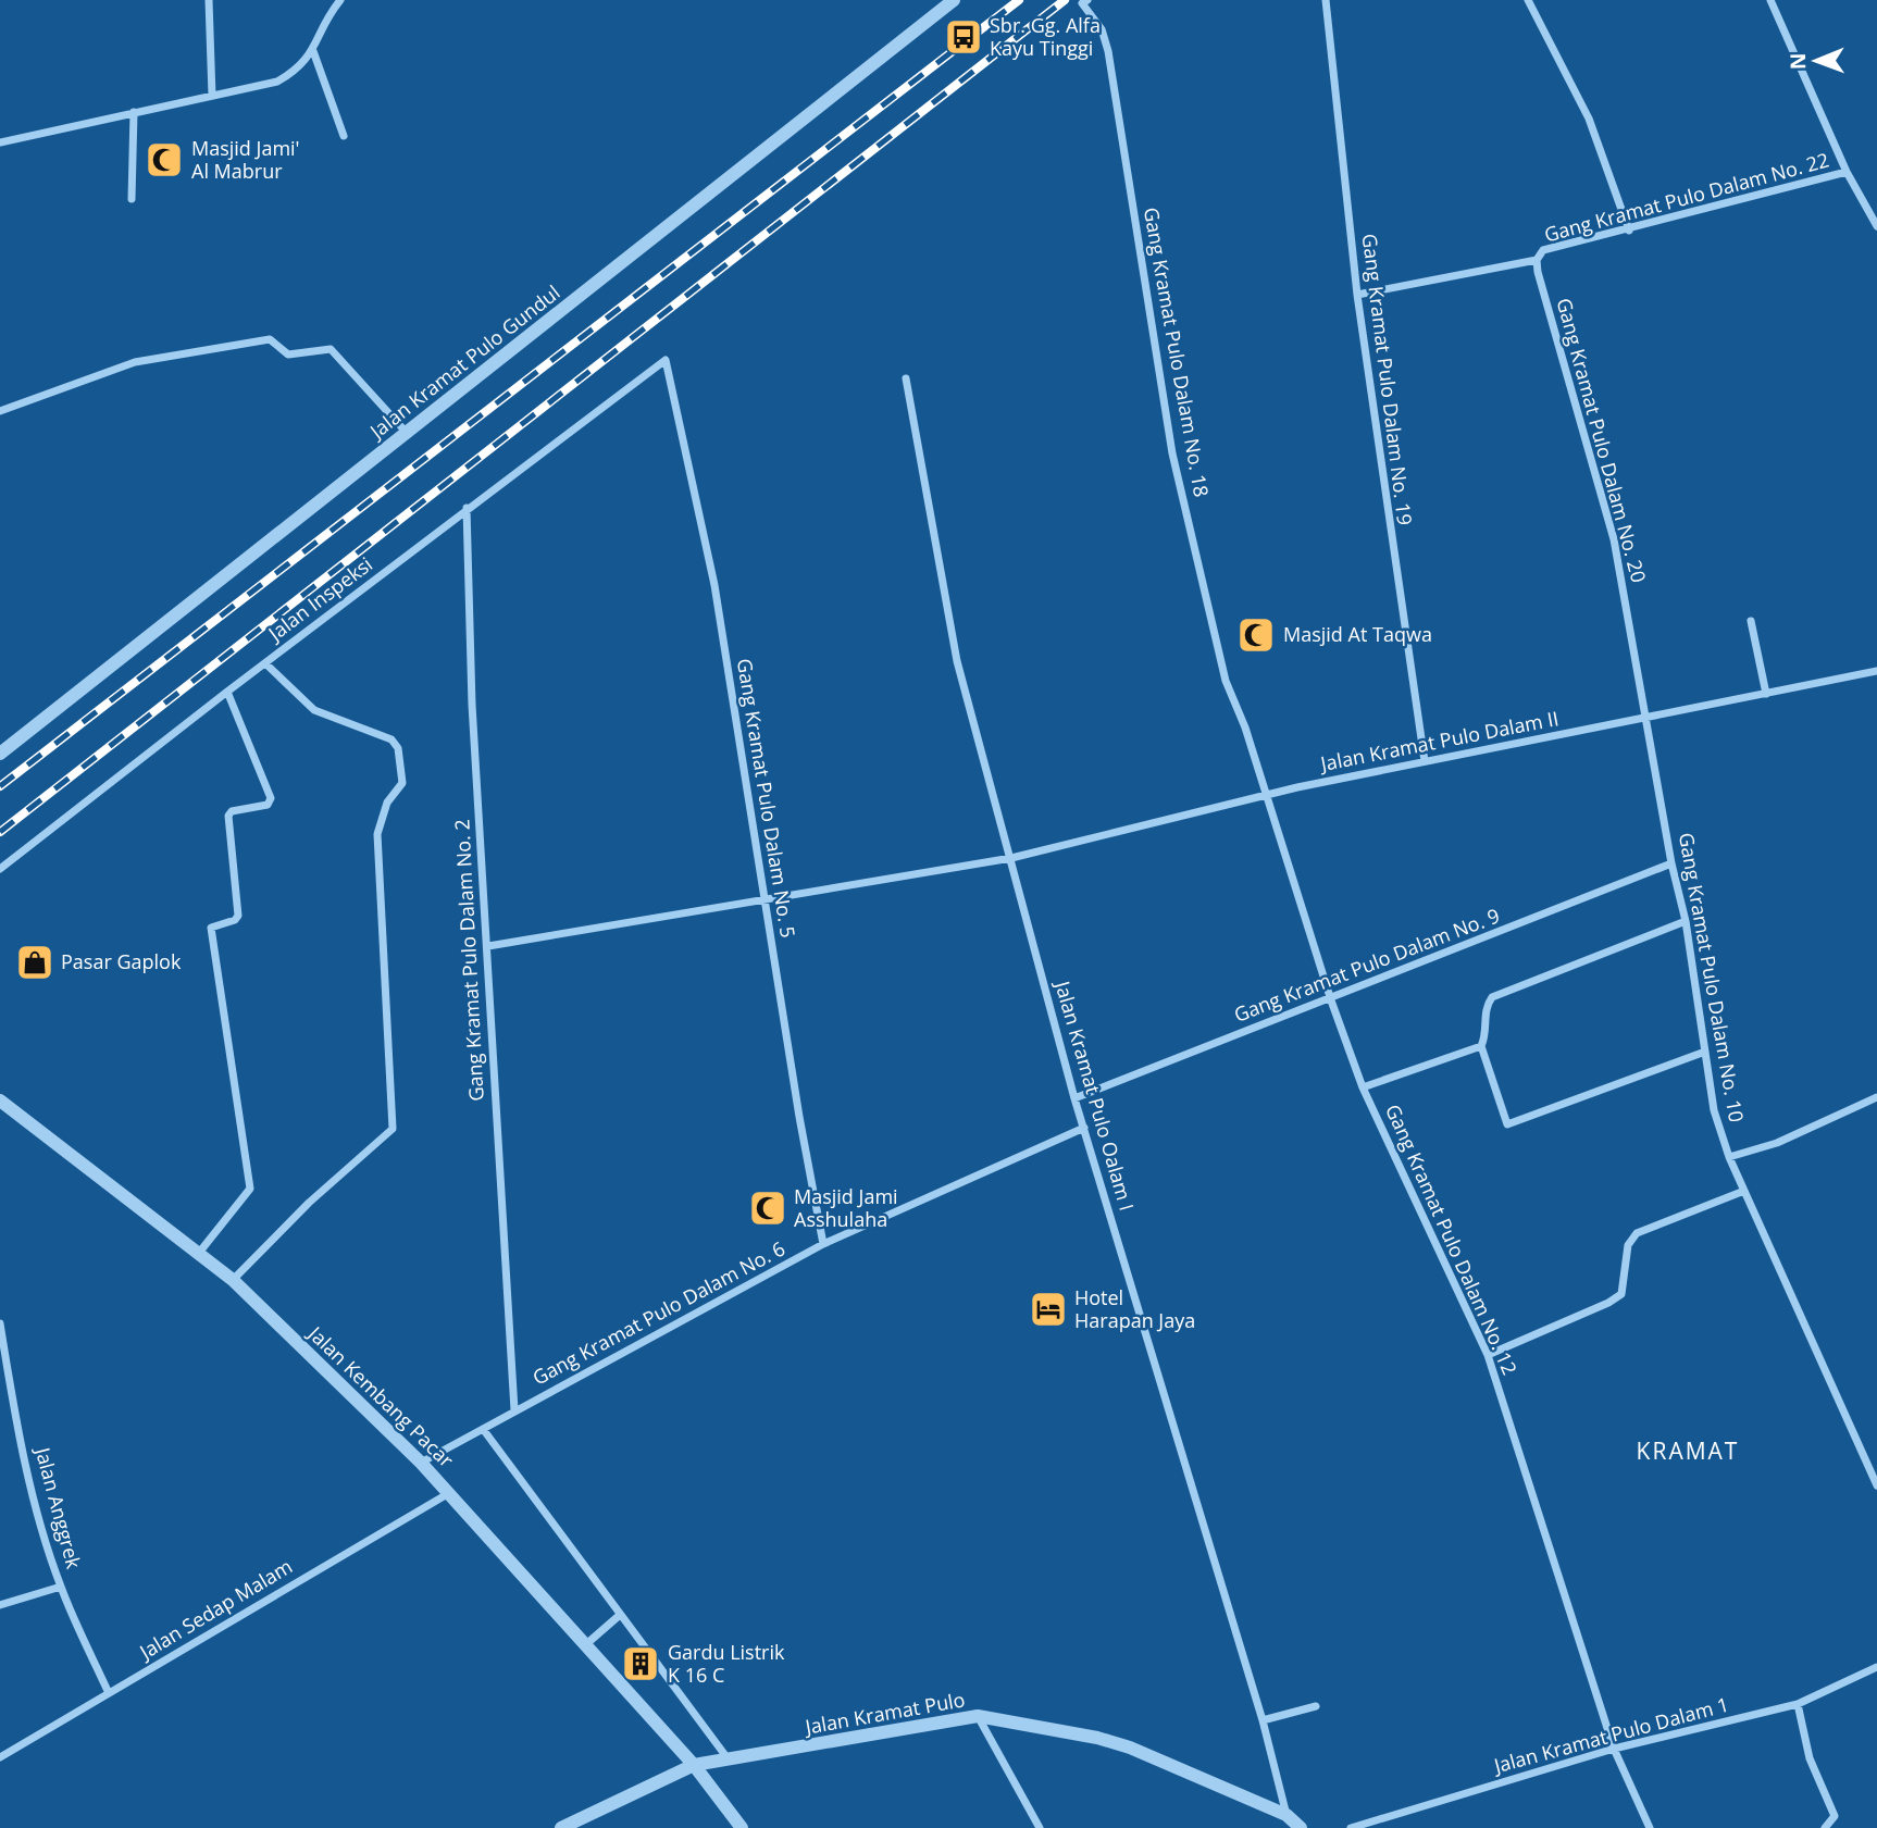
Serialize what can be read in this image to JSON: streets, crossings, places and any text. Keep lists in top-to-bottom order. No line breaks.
{"streets":{"street":["Gang Kramat Pulo Dalam No. 22","Gang Kramat Pulo Dalam No. 18","Jalan Kramat Pulo Gundul","Gang Kramat Pulo Dalam No. 19","Gang Kramat Pulo Dalam No. 20","Jalan Inspeksi","Jalan Kramat Pulo Dalam II","Gang Kramat Pulo Dalam No. 5","Gang Kramat Pulo Dalam No. 2","Gang Kramat Pulo Dalam No. 9","Gang Kramat Pulo Dalam No. 10","Jalan Kramat Pulo Oalam I","Gang Kramat Pulo Dalam No. 12","Gang Kramat Pulo Dalam No. 6","Jalan Kembang Pacar","Jalan Anggrek","Jalan Sedap Malam","Jalan Kramat Pulo","Jalan Kramat Pulo Dalam 1"]},"crossings":[["Gang Kramat Pulo Dalam No. 22","Gang Kramat Pulo Dalam No. 19"],["Gang Kramat Pulo Dalam No. 22","Gang Kramat Pulo Dalam No. 20"],["Gang Kramat Pulo Dalam No. 18","Jalan Kramat Pulo Dalam II"],["Gang Kramat Pulo Dalam No. 18","Gang Kramat Pulo Dalam No. 12"],["Gang Kramat Pulo Dalam No. 19","Jalan Kramat Pulo Dalam II"],["Gang Kramat Pulo Dalam No. 20","Jalan Kramat Pulo Dalam II"],["Gang Kramat Pulo Dalam No. 20","Gang Kramat Pulo Dalam No. 10"],["Jalan Inspeksi","Gang Kramat Pulo Dalam No. 5"],["Jalan Inspeksi","Gang Kramat Pulo Dalam No. 2"],["Jalan Kramat Pulo Dalam II","Gang Kramat Pulo Dalam No. 5"],["Jalan Kramat Pulo Dalam II","Gang Kramat Pulo Dalam No. 2"],["Jalan Kramat Pulo Dalam II","Gang Kramat Pulo Dalam No. 10"],["Jalan Kramat Pulo Dalam II","Jalan Kramat Pulo Oalam I"],["Jalan Kramat Pulo Dalam II","Gang Kramat Pulo Dalam No. 12"],["Gang Kramat Pulo Dalam No. 5","Gang Kramat Pulo Dalam No. 6"],["Gang Kramat Pulo Dalam No. 2","Gang Kramat Pulo Dalam No. 6"],["Gang Kramat Pulo Dalam No. 9","Gang Kramat Pulo Dalam No. 10"],["Gang Kramat Pulo Dalam No. 9","Jalan Kramat Pulo Oalam I"],["Gang Kramat Pulo Dalam No. 9","Gang Kramat Pulo Dalam No. 12"],["Jalan Kramat Pulo Oalam I","Gang Kramat Pulo Dalam No. 6"],["Jalan Kramat Pulo Oalam I","Jalan Kramat Pulo"],["Gang Kramat Pulo Dalam No. 12","Jalan Kramat Pulo Dalam 1"],["Gang Kramat Pulo Dalam No. 6","Jalan Kembang Pacar"],["Jalan Kembang Pacar","Jalan Sedap Malam"],["Jalan Kembang Pacar","Jalan Kramat Pulo"],["Jalan Anggrek","Jalan Sedap Malam"]],"districts":["KRAMAT"],"places":{"bus stop":["Sbr. Gg. Alfa Kayu Tinggi"],"mosque":["Masjid Jami' Al Mabrur","Masjid At Taqwa","Masjid Jami Asshulaha"],"shop":["Pasar Gaplok"],"hotel":["Hotel Harapan Jaya"],"building":["Gardu Listrik K 16 C"]},"north":"left"}
